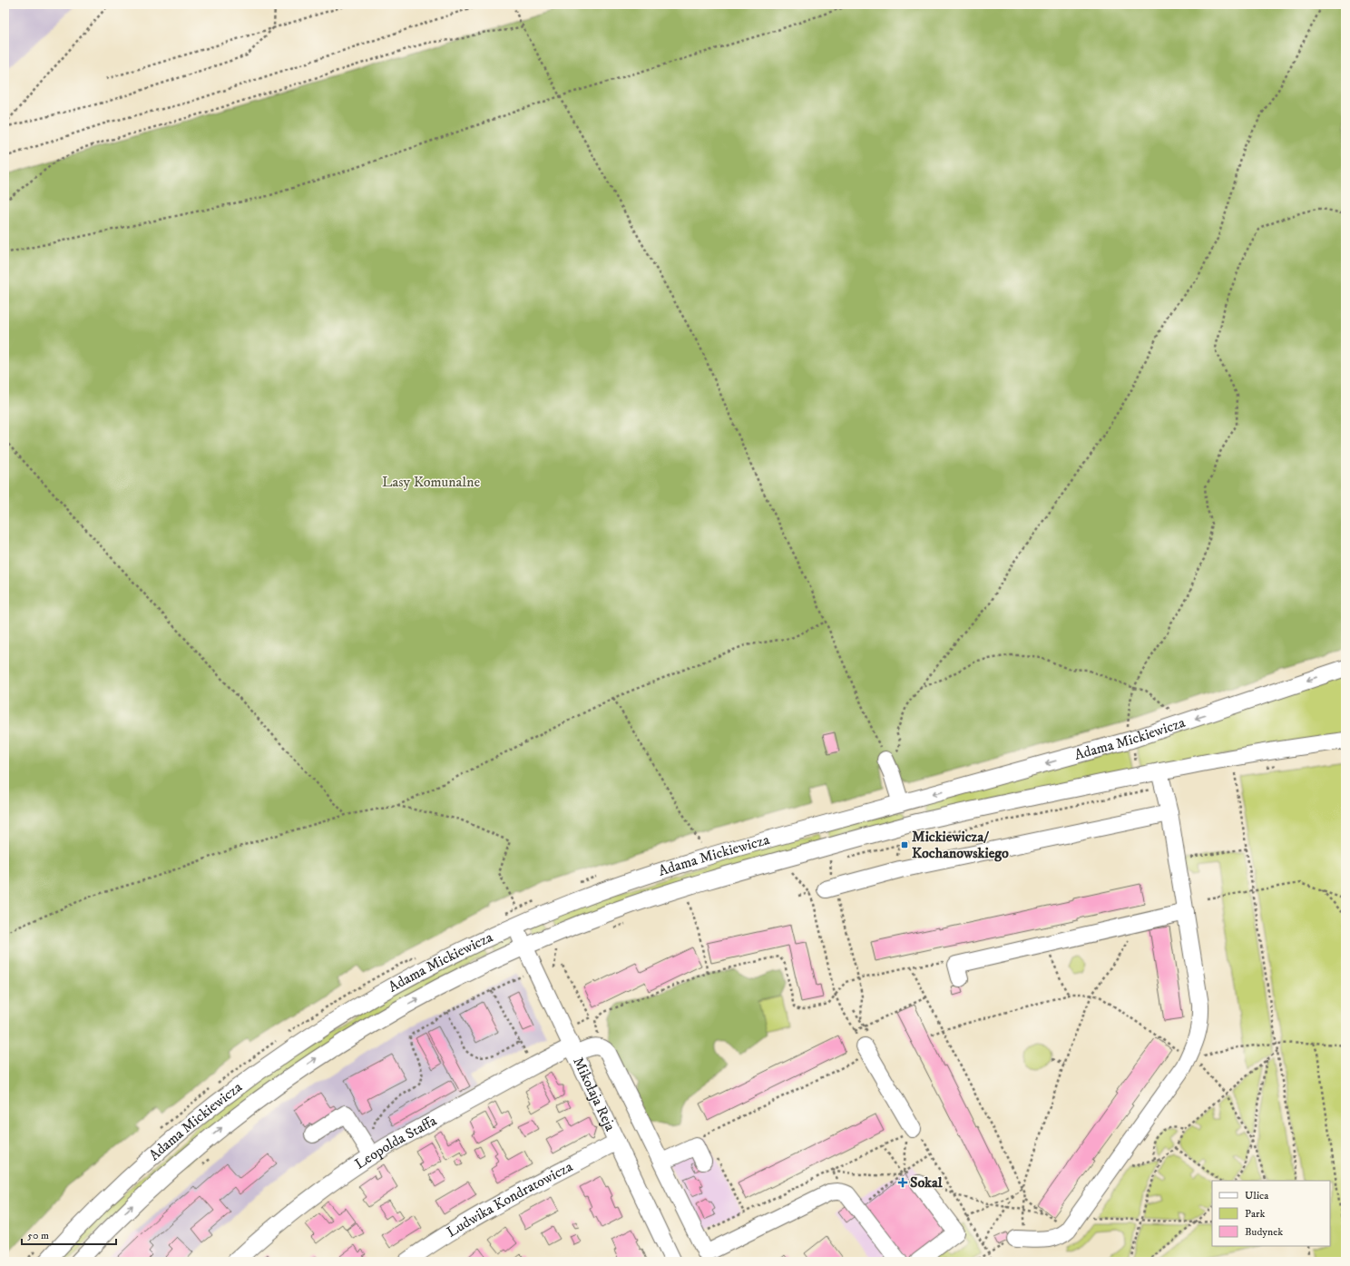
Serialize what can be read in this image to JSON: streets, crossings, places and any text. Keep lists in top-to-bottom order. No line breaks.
{"streets":{"street":["Adama Mickiewicza","Mikołaja Reja","Leopolda Staffa","Ludwika Kondratowicza"]},"crossings":[["Adama Mickiewicza","Mikołaja Reja"],["Mikołaja Reja","Leopolda Staffa"],["Mikołaja Reja","Ludwika Kondratowicza"]],"parks":["Lasy Komunalne"],"places":{"transit":["Mickiewicza/ Kochanowskiego"],"health":["Sokal"]},"legend":["Ulica","Park","Budynek"],"scale_bar":"50 m"}
